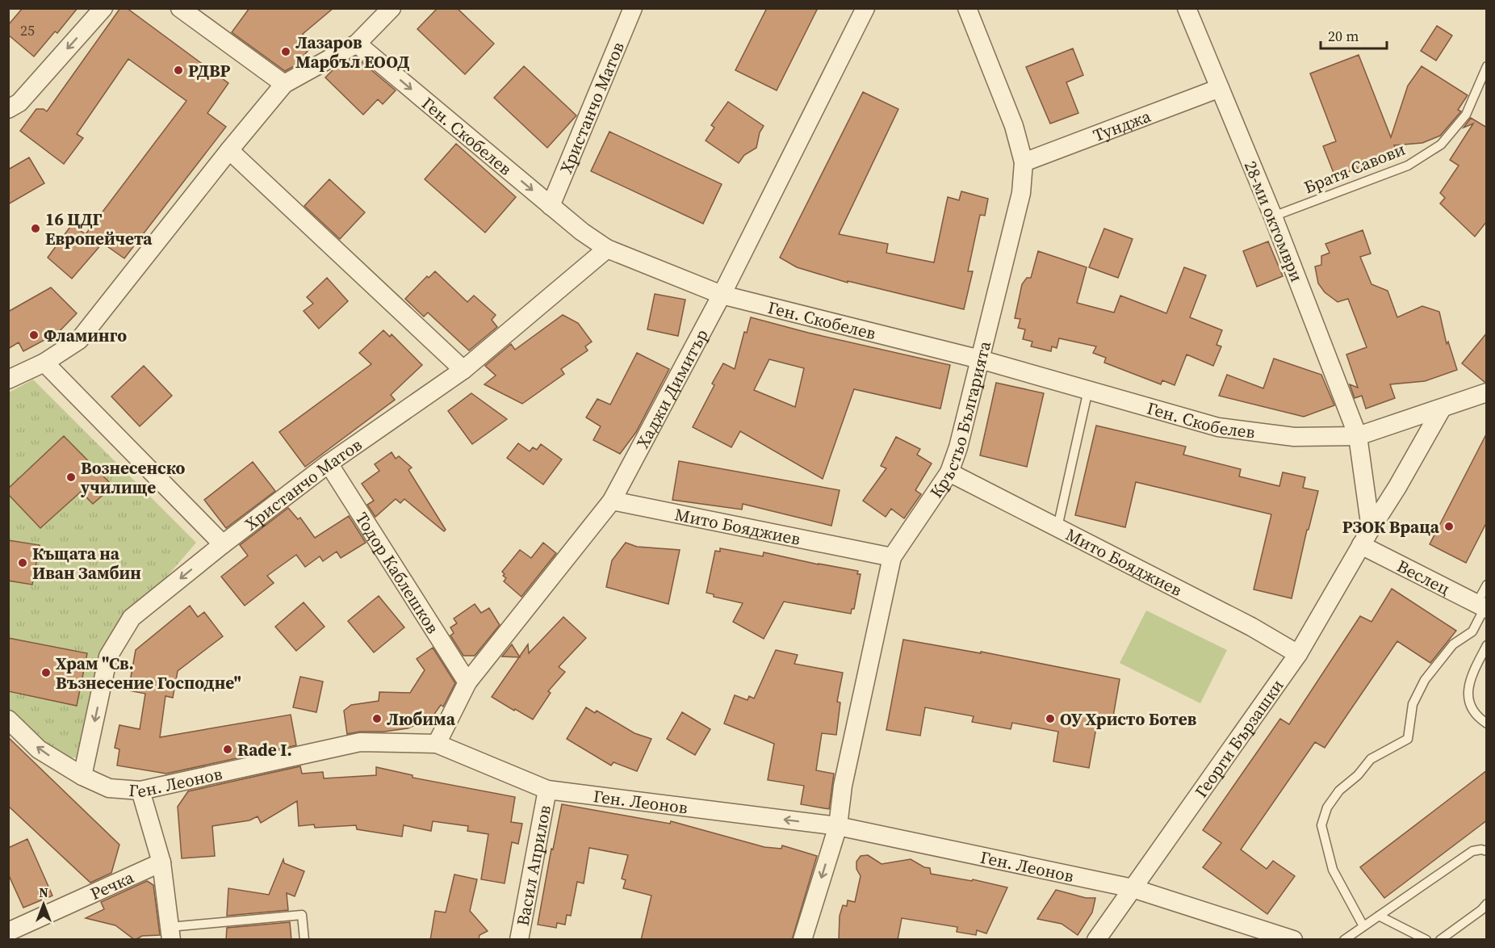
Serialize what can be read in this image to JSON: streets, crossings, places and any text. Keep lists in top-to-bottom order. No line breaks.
{"streets":{"street":["Христанчо Матов","Тунджа","Ген. Скобелев","28-ми октомври","Хаджи Димитър","Кръстьо Българията","Мито Бояджиев","Тодор Каблешков","Веслец","Георги Бързашки","Ген. Леонов","Васил Априлов","Речка"],"lane":["Братя Савови"]},"crossings":[["Христанчо Матов","Ген. Скобелев"],["Христанчо Матов","Тодор Каблешков"],["Христанчо Матов","Ген. Леонов"],["Тунджа","28-ми октомври"],["Тунджа","Кръстьо Българията"],["Ген. Скобелев","28-ми октомври"],["Ген. Скобелев","Хаджи Димитър"],["Ген. Скобелев","Кръстьо Българията"],["Ген. Скобелев","Георги Бързашки"],["Братя Савови","28-ми октомври"],["28-ми октомври","Георги Бързашки"],["Хаджи Димитър","Мито Бояджиев"],["Хаджи Димитър","Тодор Каблешков"],["Хаджи Димитър","Ген. Леонов"],["Кръстьо Българията","Мито Бояджиев"],["Кръстьо Българията","Ген. Леонов"],["Мито Бояджиев","Георги Бързашки"],["Веслец","Георги Бързашки"],["Георги Бързашки","Ген. Леонов"],["Ген. Леонов","Васил Априлов"]],"places":["Лазаров Марбъл ЕООД","РДВР","16 ЦДГ Европейчета","Фламинго","Вознесенско училище","РЗОК Враца","Къщата на Иван Замбин","Храм \"Св. Възнесение Господне\"","Любима","ОУ Христо Ботев","Rade I."],"house_numbers":["25"],"scale_bar":"20 m","north":"top"}
